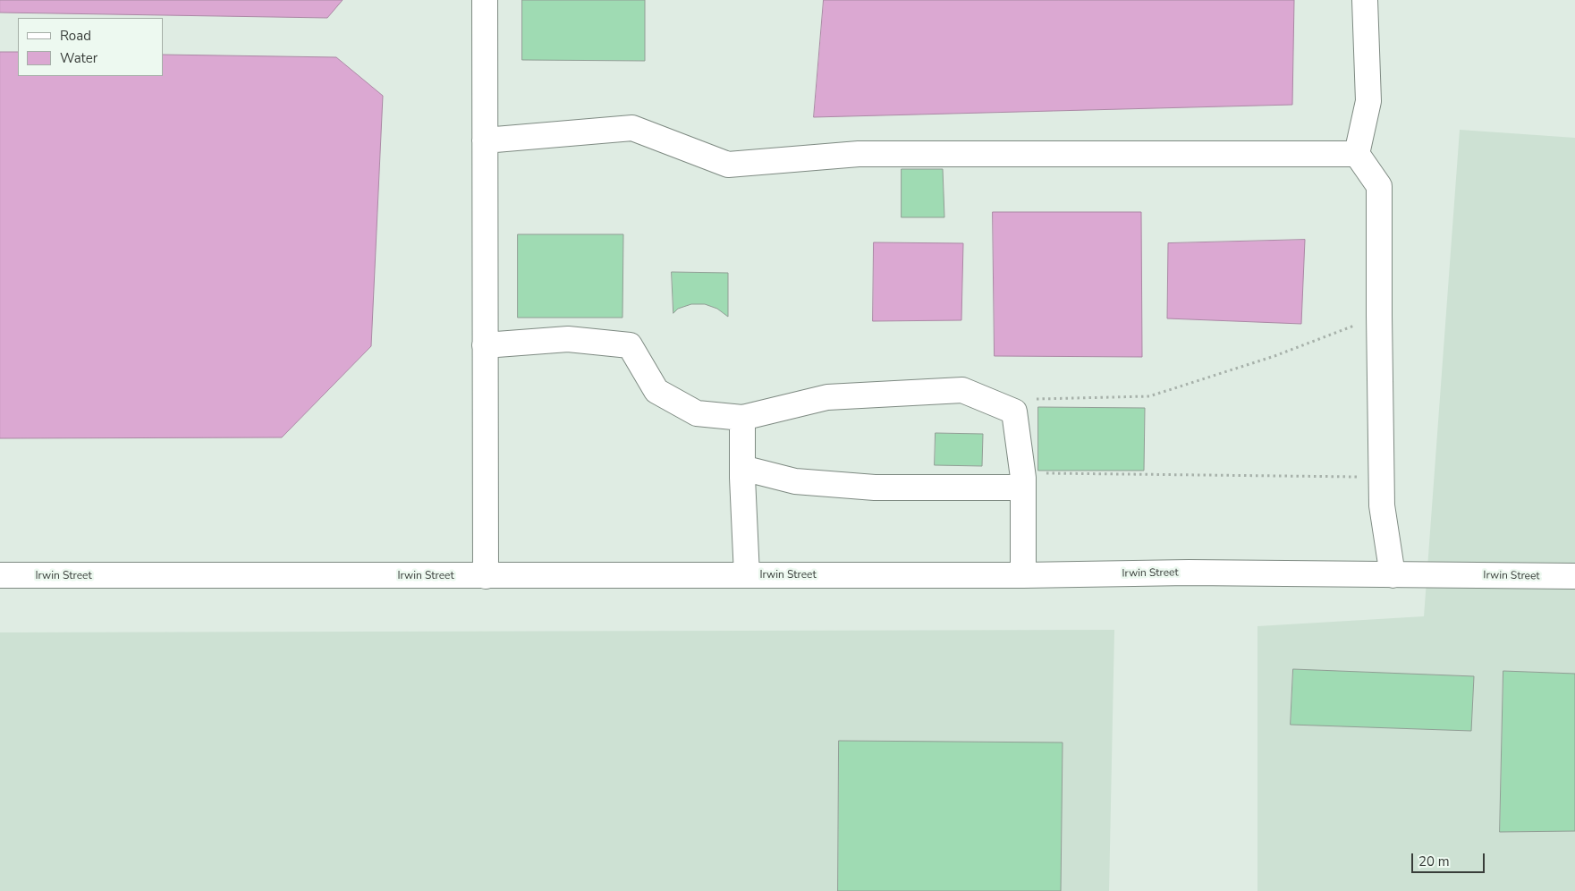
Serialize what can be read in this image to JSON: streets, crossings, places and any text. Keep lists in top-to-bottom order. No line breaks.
{"streets":{"street":["Irwin Street"]},"legend":["Road","Water"],"scale_bar":"20 m"}
